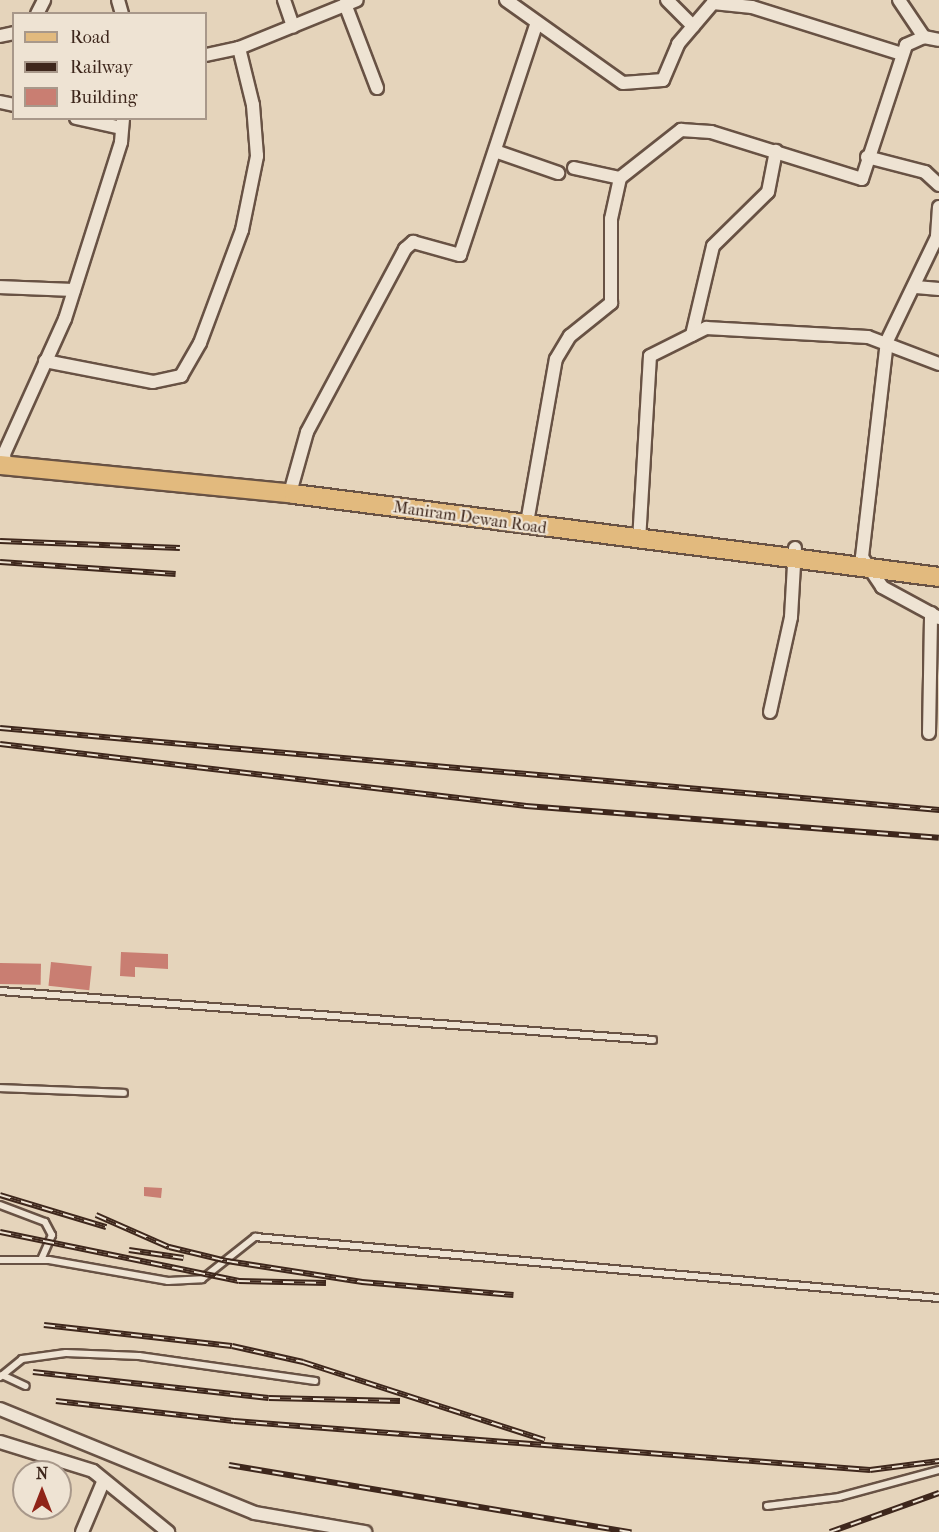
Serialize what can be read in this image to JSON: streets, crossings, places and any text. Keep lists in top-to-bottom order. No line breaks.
{"streets":{"main road":["Maniram Dewan Road"]},"legend":["Road","Railway","Building"],"north":"top"}
